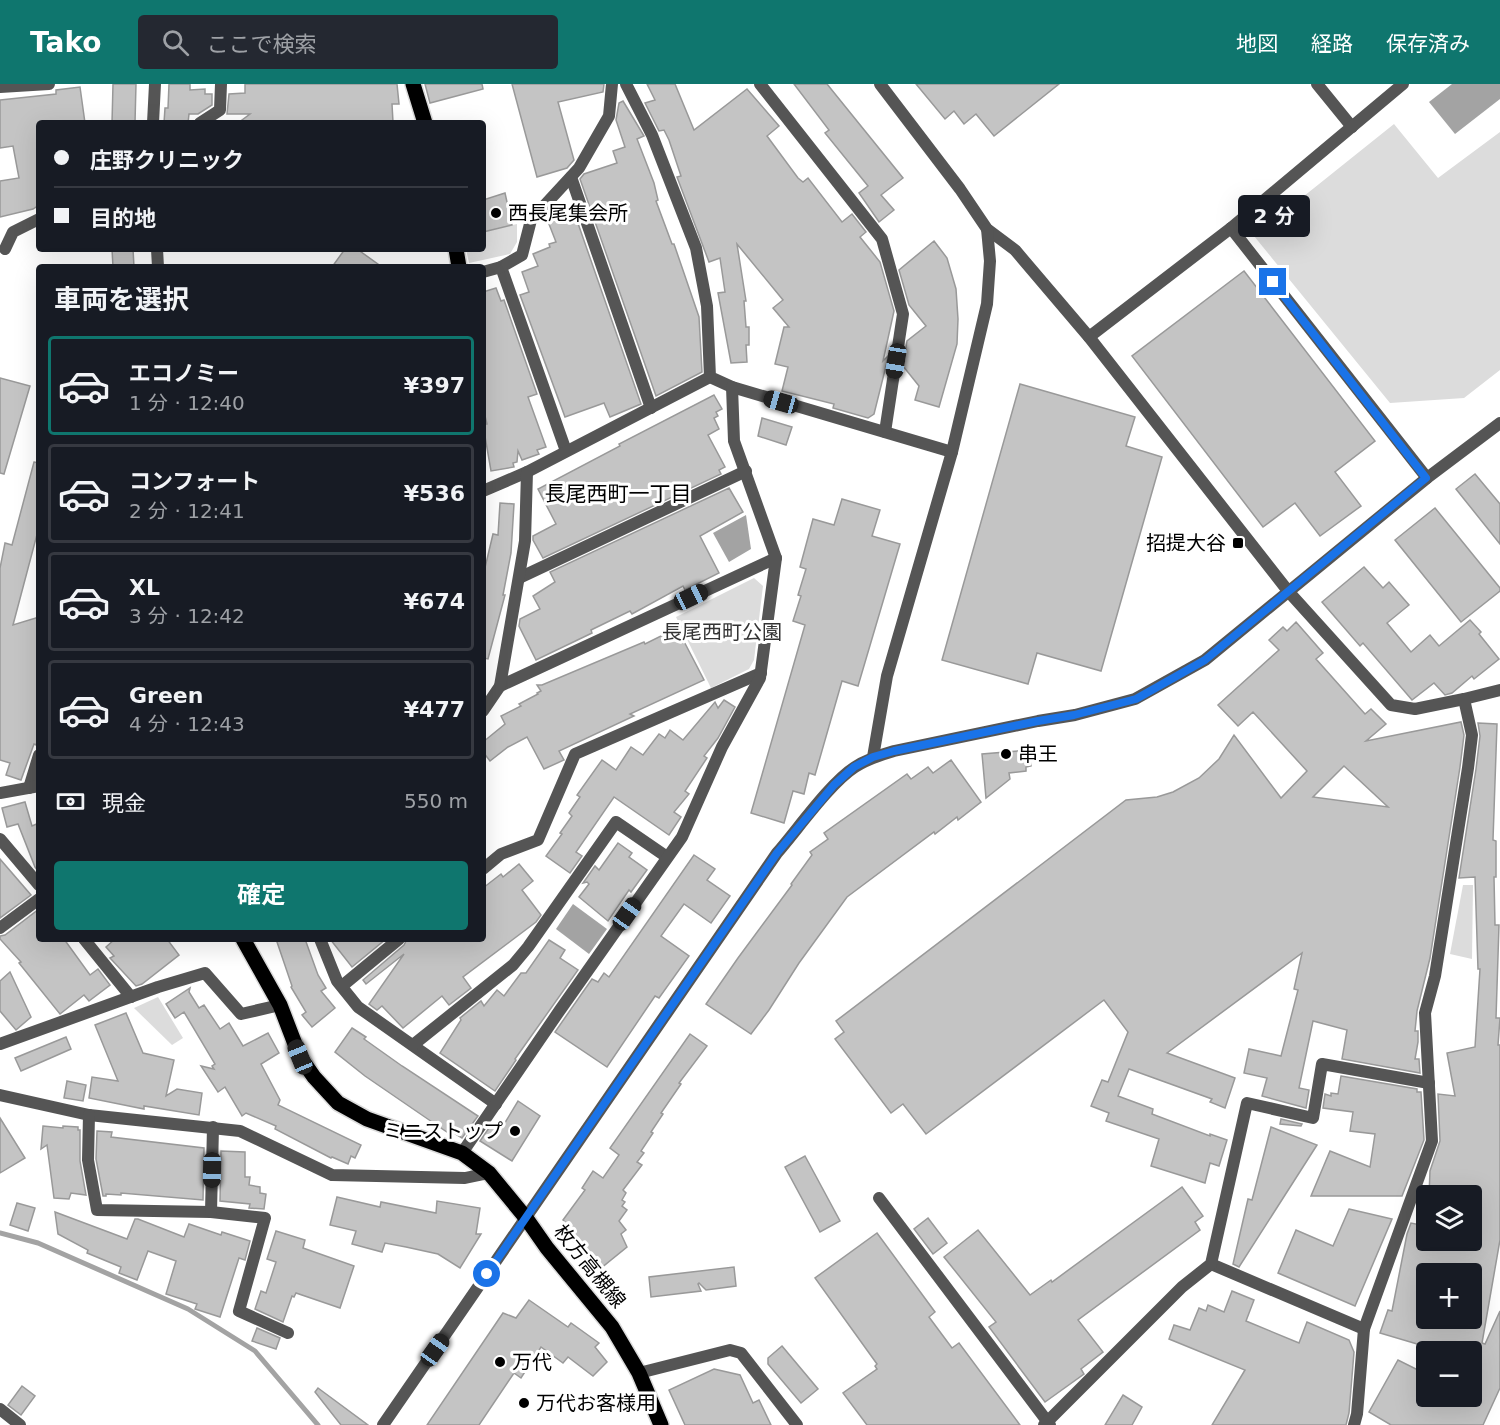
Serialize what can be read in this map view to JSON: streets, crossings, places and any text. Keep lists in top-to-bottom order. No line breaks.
{"streets":{"main road":["枚方高槻線"]},"districts":["長尾西町一丁目"],"parks":["長尾西町公園"],"places":{"other":["西長尾集会所","串王","ミニストップ","万代","万代お客様用"],"transit":["招提大谷"]},"page":{"header":"Tako","search":"ここで検索","nav":["地図","経路","保存済み"],"banner":["庄野クリニック","目的地"],"bubble":"2 分","heading":"車両を選択","list":[{"name":"エコノミー","note":"1 分 · 12:40","value":"¥397"},{"name":"コンフォート","note":"2 分 · 12:41","value":"¥536"},{"name":"XL","note":"3 分 · 12:42","value":"¥674"},{"name":"Green","note":"4 分 · 12:43","value":"¥477"}],"pay":["現金","550 m"],"buttons":"確定","map_buttons":["+","−"]}}
